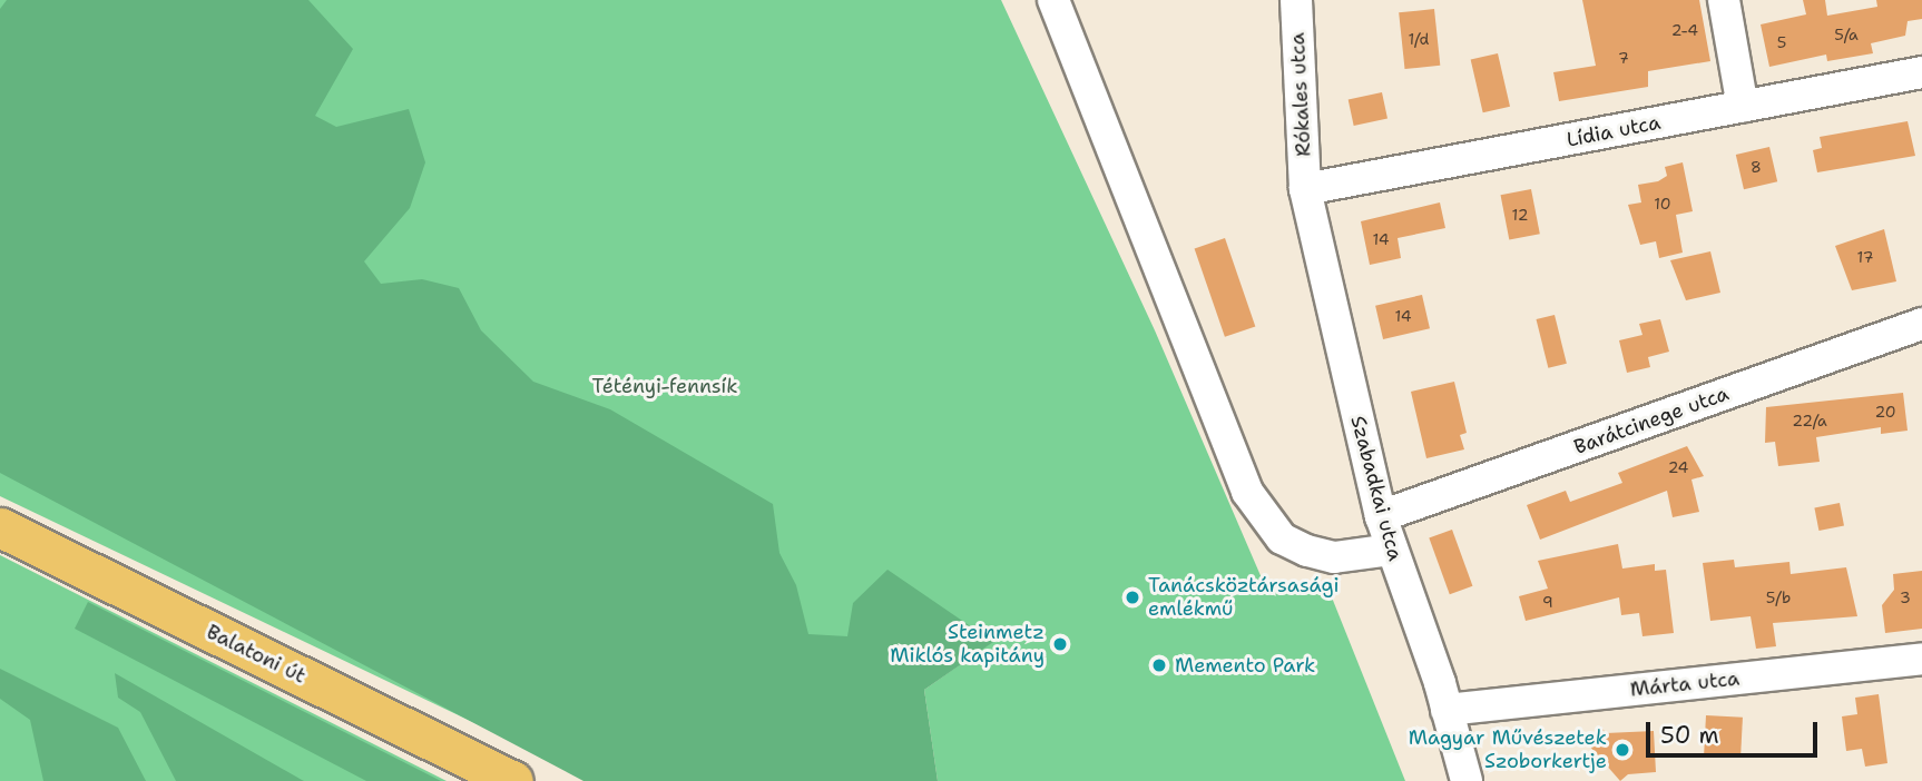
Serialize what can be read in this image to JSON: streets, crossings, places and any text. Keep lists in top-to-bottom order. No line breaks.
{"streets":{"main road":["Balatoni út"],"street":["Rókales utca","Lídia utca","Barátcinege utca","Szabadkai utca","Márta utca"]},"crossings":[["Rókales utca","Lídia utca"],["Rókales utca","Szabadkai utca"],["Lídia utca","Szabadkai utca"],["Barátcinege utca","Szabadkai utca"],["Szabadkai utca","Márta utca"]],"parks":["Tétényi-fennsík"],"places":["Tanácsköztársasági emlékmű","Steinmetz Miklós kapitány","Memento Park","Magyar Művészetek Szoborkertje"],"house_numbers":["2-4","5/a","1/d","5","7","8","10","12","14","17","14","20","22/a","24","5/b","3","9"],"scale_bar":"50 m"}
